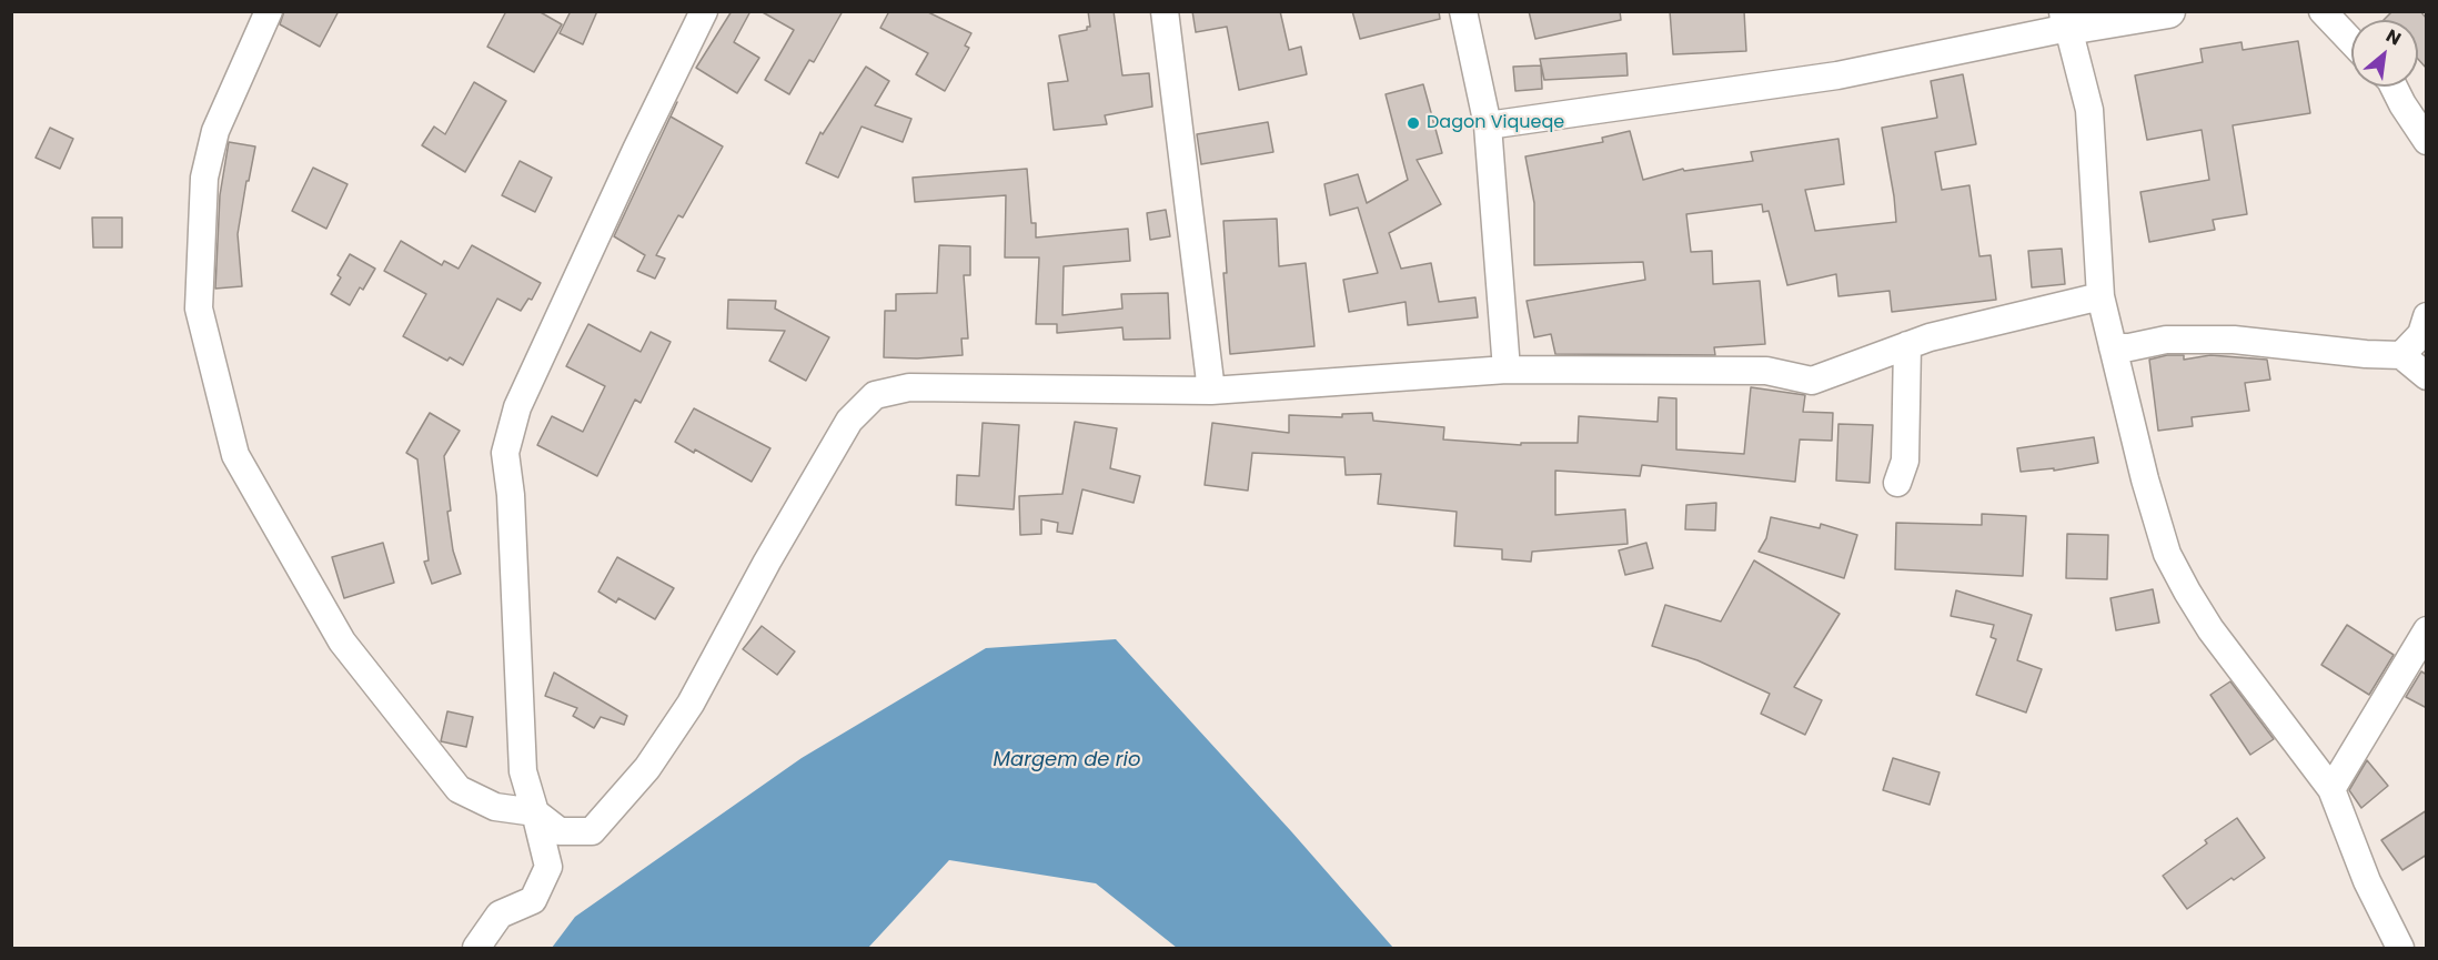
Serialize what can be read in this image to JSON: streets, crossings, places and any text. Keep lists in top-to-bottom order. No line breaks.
{"water":["Margem de rio"],"places":["Dagon Viqueqe"],"north":"top right"}
